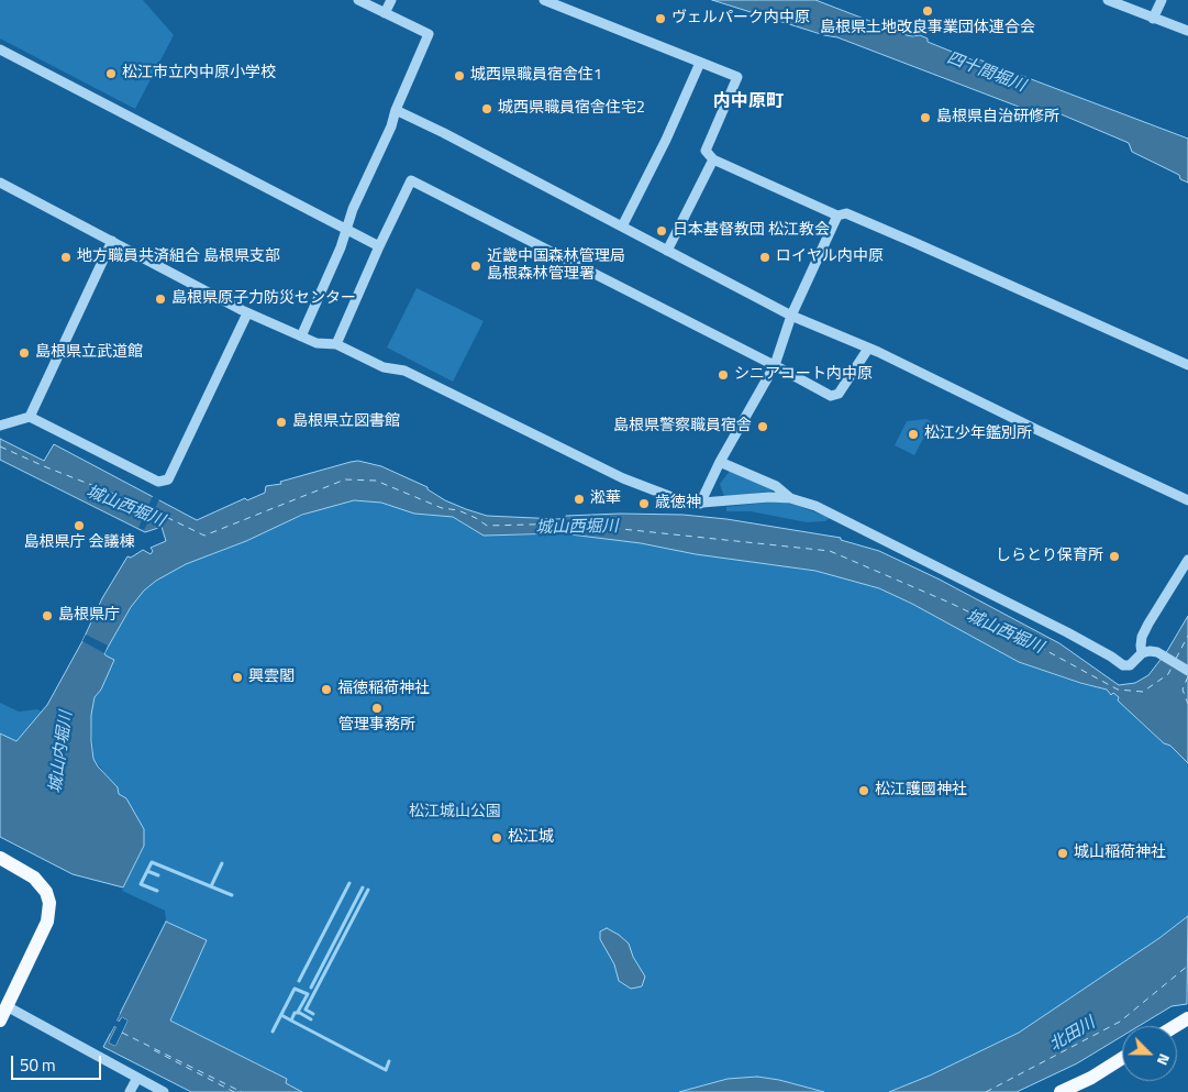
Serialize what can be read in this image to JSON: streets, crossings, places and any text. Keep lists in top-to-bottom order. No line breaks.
{"districts":["内中原町"],"water":["四十間堀川","城山西堀川","城山内堀川","北田川"],"parks":["松江城山公園"],"places":["島根県土地改良事業団体連合会","ヴェルパーク内中原","松江市立内中原小学校","城西県職員宿舎住1","城西県職員宿舎住宅2","島根県自治研修所","日本基督教団 松江教会","地方職員共済組合 島根県支部","ロイヤル内中原","近畿中国森林管理局 島根森林管理署","島根県原子力防災センター","島根県立武道館","シニアコート内中原","島根県立図書館","島根県警察職員宿舎","松江少年鑑別所","淞華","歳徳神","島根県庁 会議棟","しらとり保育所","島根県庁","興雲閣","福徳稲荷神社","管理事務所","松江護國神社","松江城","城山稲荷神社"],"scale_bar":"50 m","north":"bottom right"}
